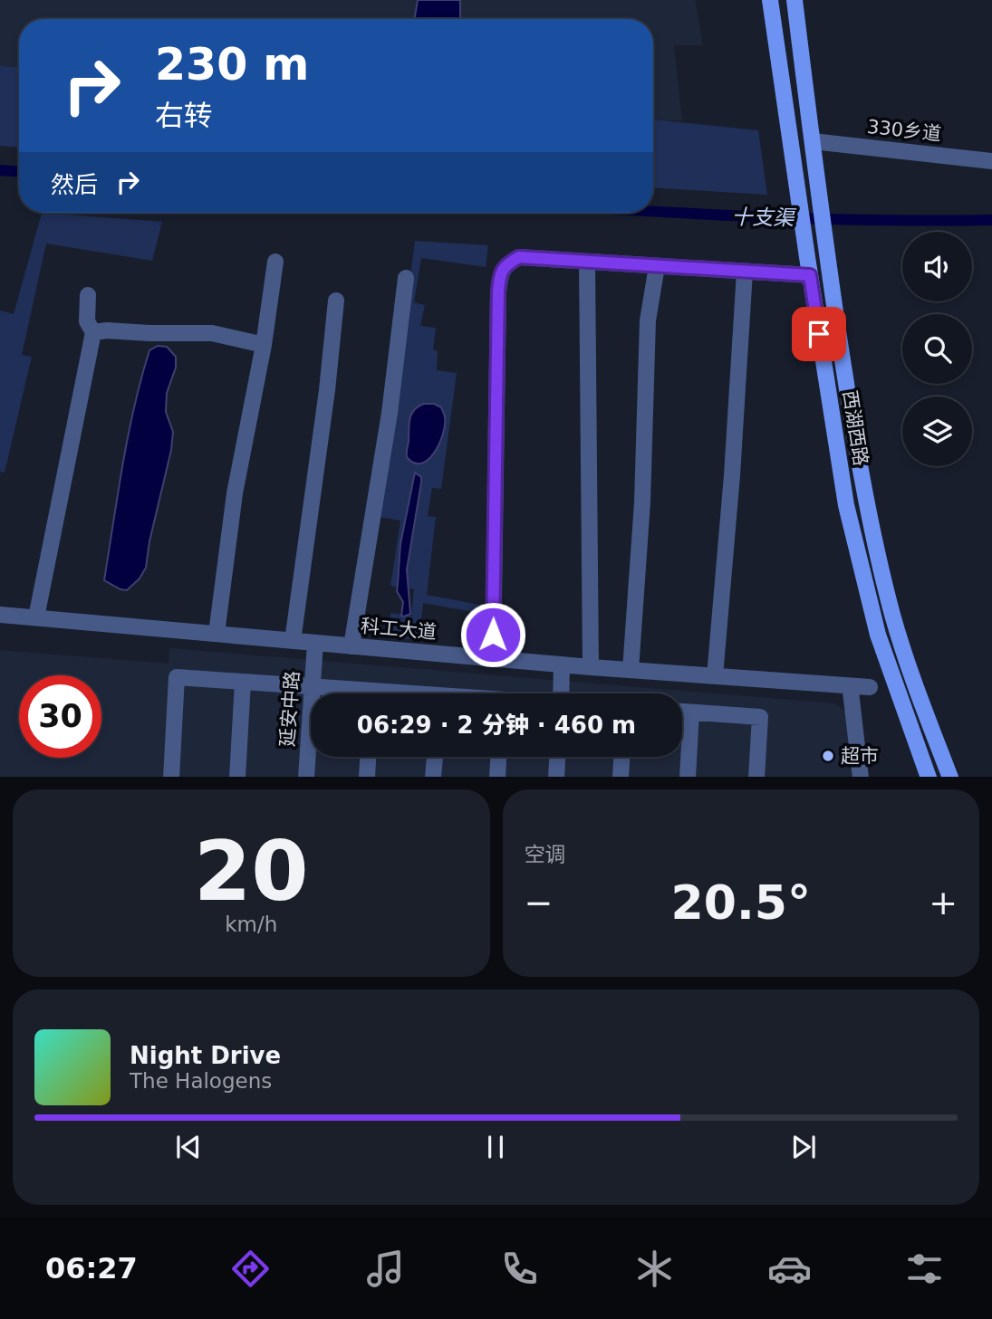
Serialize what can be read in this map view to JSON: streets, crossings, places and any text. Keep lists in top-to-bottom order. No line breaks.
{"streets":{"main road":["西湖西路"],"street":["330乡道","科工大道","延安中路"]},"crossings":[["330乡道","西湖西路"],["科工大道","延安中路"]],"water":["十支渠"],"places":["超市"],"page":{"turn":["230 m","右转"],"then":"然后","limit":"30","trip":"06:29 · 2 分钟 · 460 m","tile":[["20","km/h"],"空调"],"heat":["−","20.5°","+"],"song":["Night Drive","The Halogens"],"tabs":"06:27"}}
